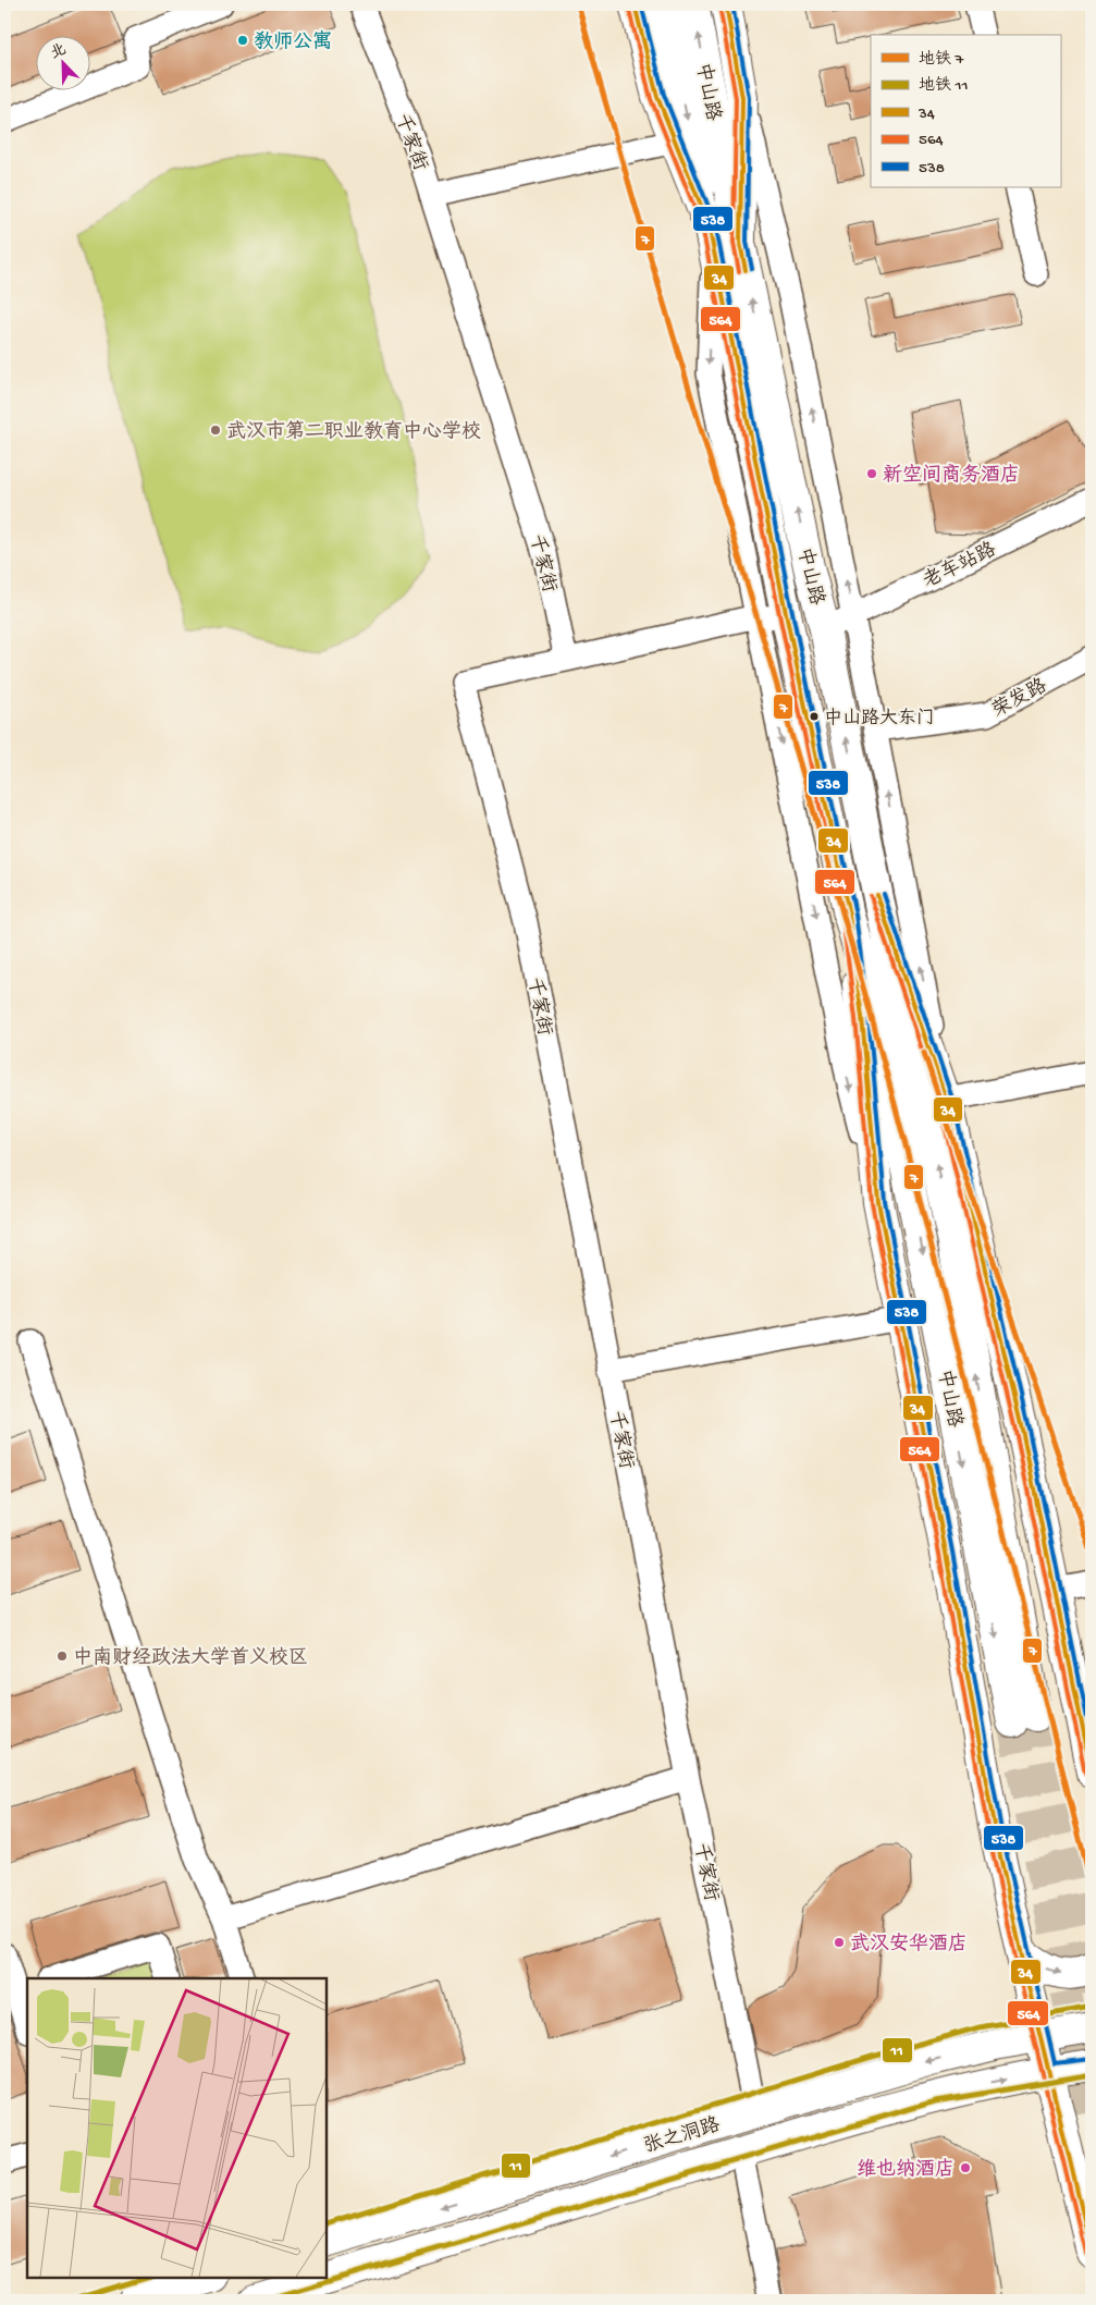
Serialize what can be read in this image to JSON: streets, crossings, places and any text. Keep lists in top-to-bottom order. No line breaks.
{"streets":{"main road":["中山路","张之洞路"],"street":["千家街","老车站路","荣发路"]},"crossings":[["中山路","老车站路"],["中山路","张之洞路"],["千家街","张之洞路"]],"places":["教师公寓","武汉市第二职业教育中心学校","新空间商务酒店","中山路大东门","中南财经政法大学首义校区","武汉安华酒店","维也纳酒店"],"lines":["metro line 7","transit line 34","transit line 538","transit line 564","metro line 11"],"legend":["地铁 7","地铁 11","34","564","538"],"north":"top left"}
